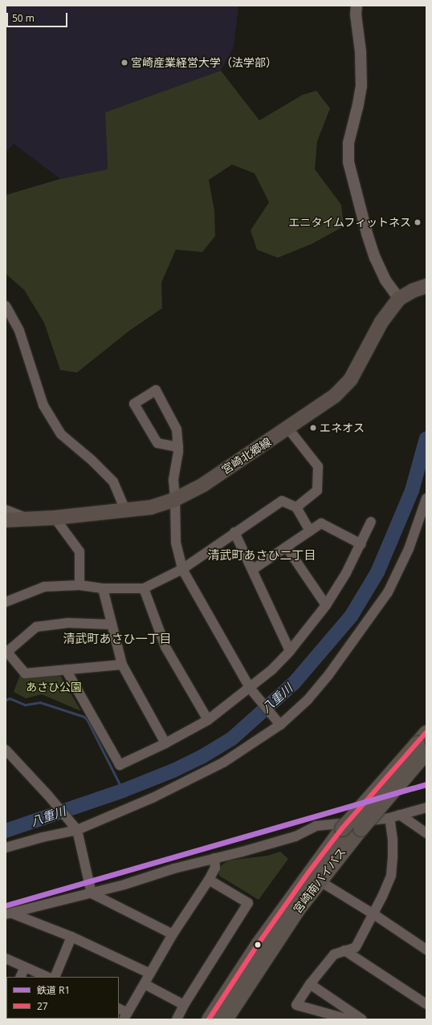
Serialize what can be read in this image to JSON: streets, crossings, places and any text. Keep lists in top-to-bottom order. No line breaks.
{"streets":{"highway":["宮崎南バイパス"],"main road":["宮崎北郷線"]},"districts":["清武町あさひ二丁目","清武町あさひ一丁目"],"water":["八重川"],"parks":["あさひ公園"],"places":["宮崎産業経営大学（法学部）","エニタイムフィットネス","エネオス"],"lines":["transit line 27","rail line R1"],"legend":["鉄道 R1","27"],"scale_bar":"50 m"}
